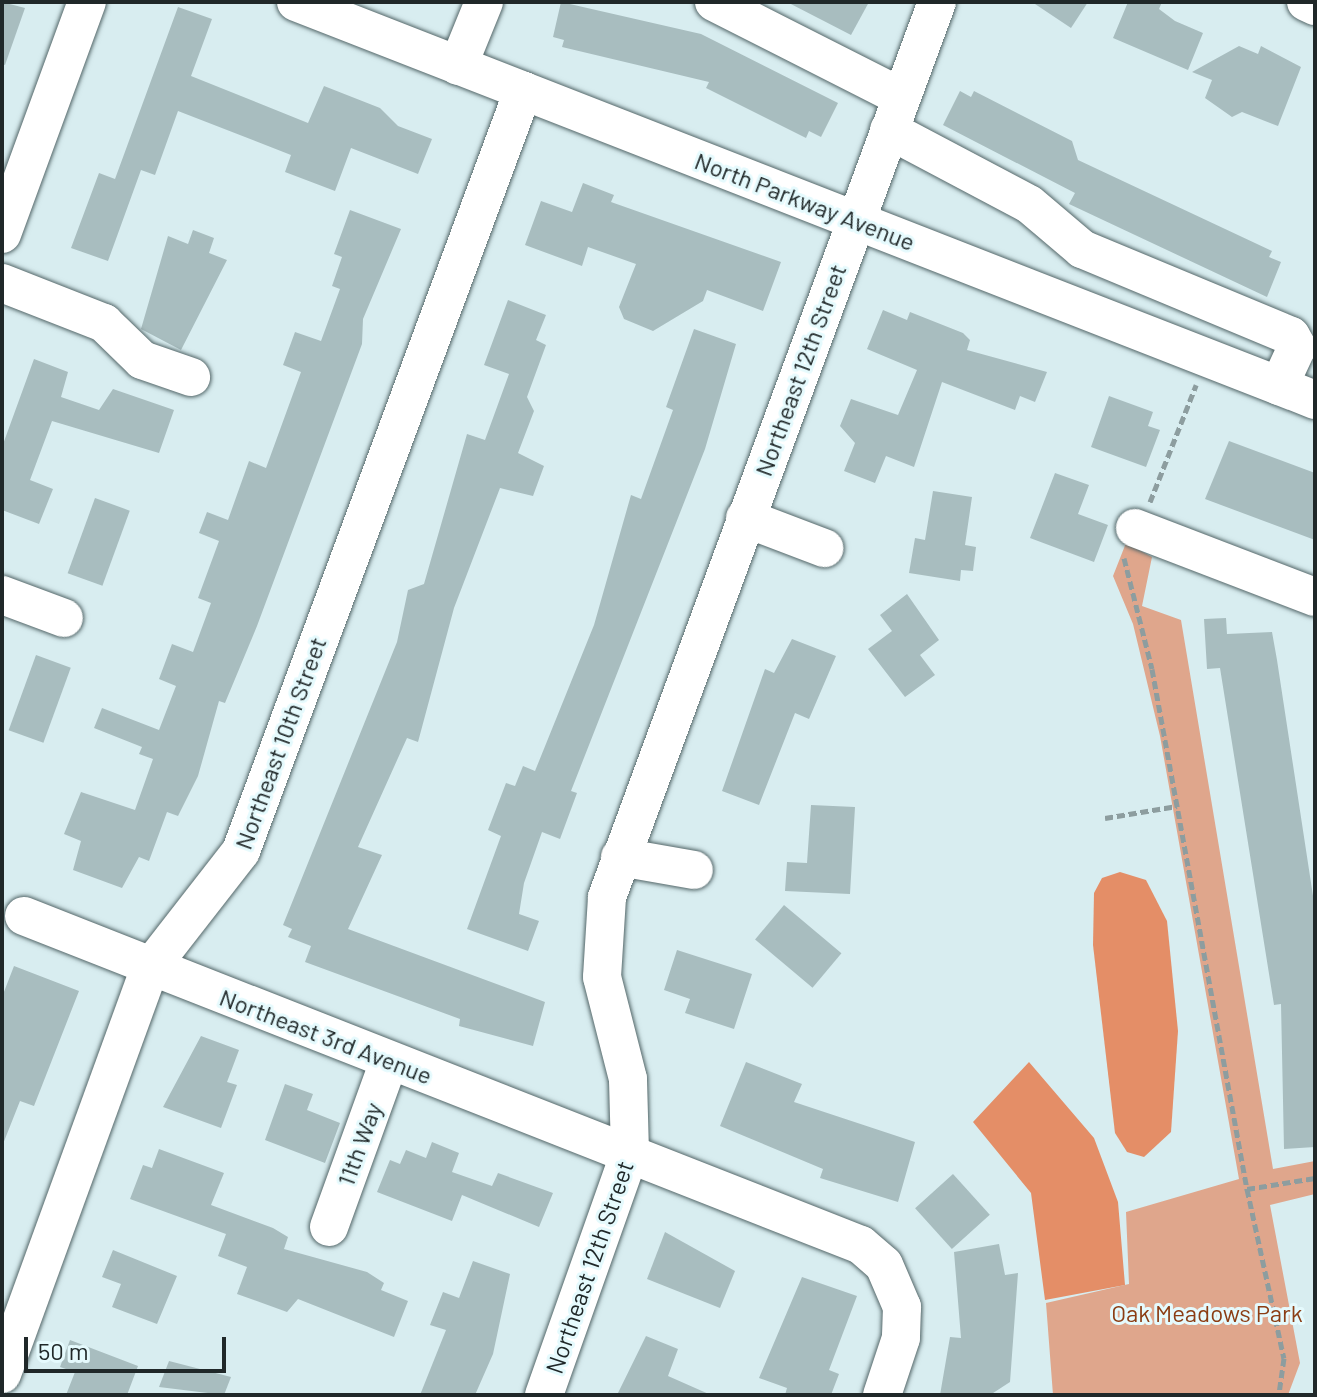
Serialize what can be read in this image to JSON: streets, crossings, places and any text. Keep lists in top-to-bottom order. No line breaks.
{"streets":{"street":["North Parkway Avenue","Northeast 12th Street","Northeast 10th Street","Northeast 3rd Avenue","11th Way"]},"crossings":[["North Parkway Avenue","Northeast 12th Street"],["North Parkway Avenue","Northeast 10th Street"],["Northeast 12th Street","Northeast 3rd Avenue"],["Northeast 10th Street","Northeast 3rd Avenue"],["Northeast 3rd Avenue","11th Way"]],"parks":["Oak Meadows Park"],"scale_bar":"50 m"}
